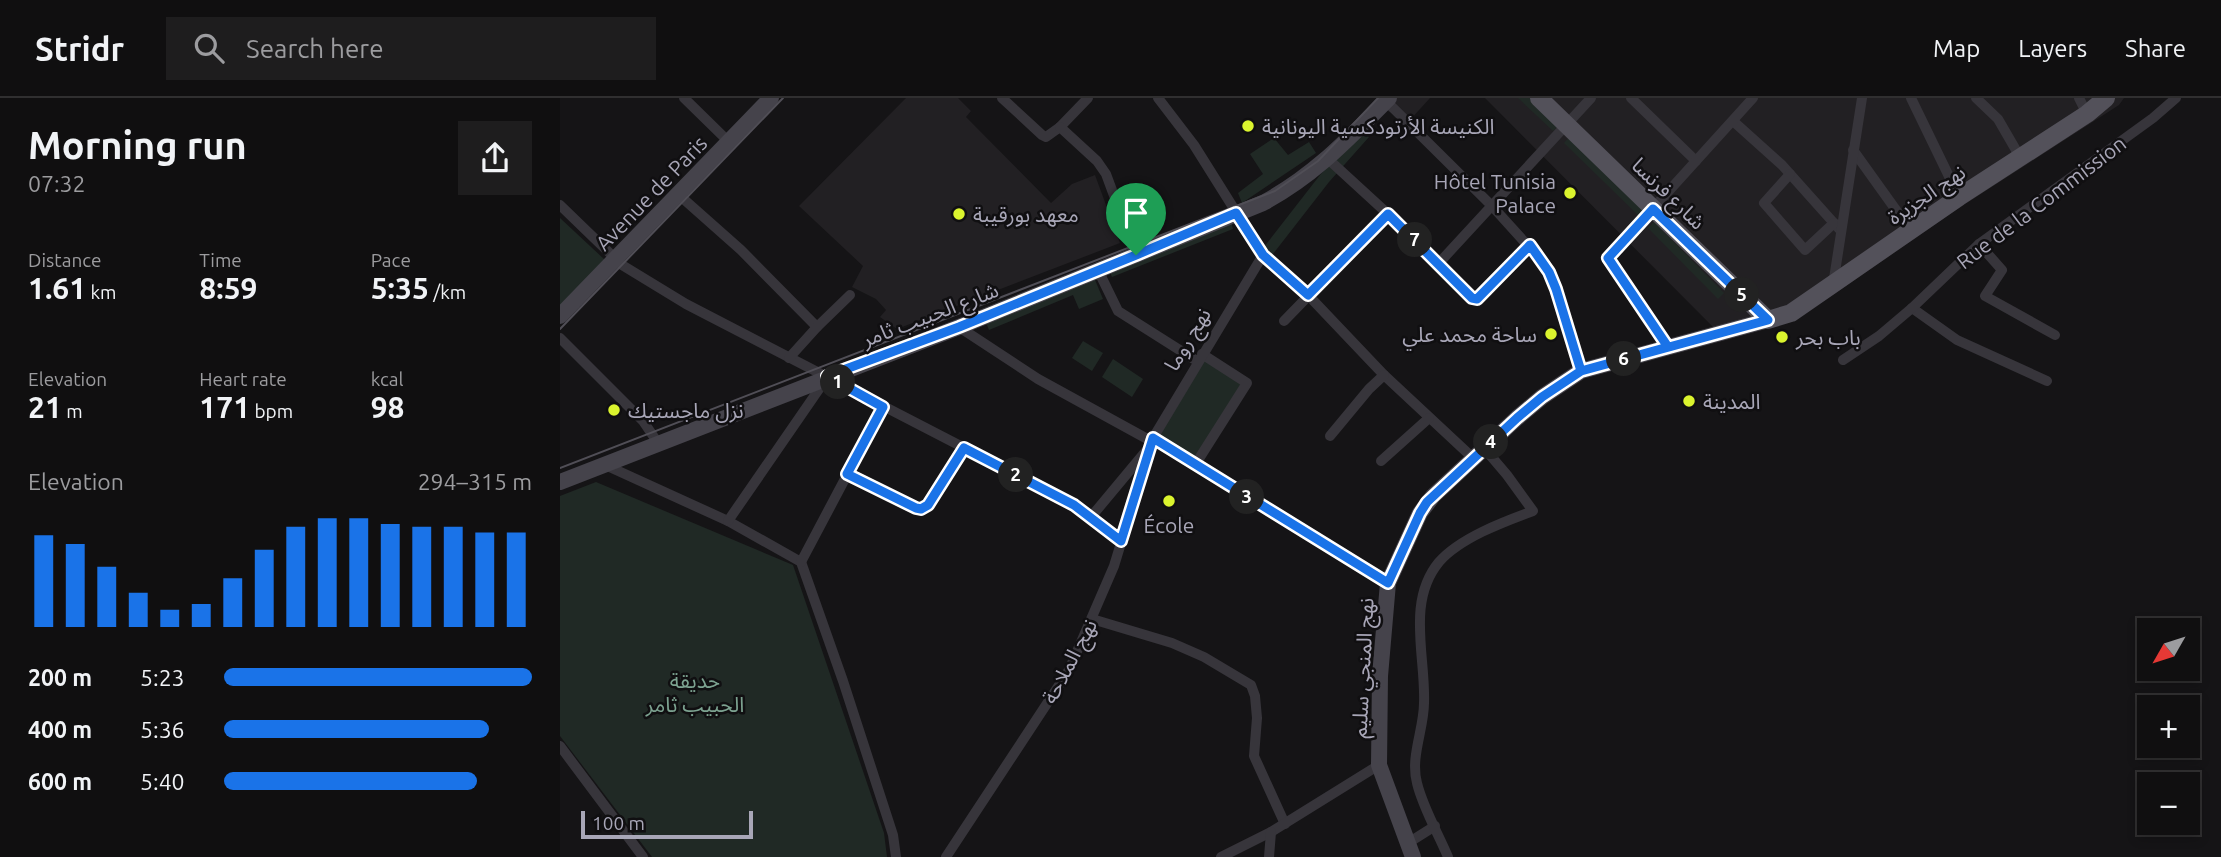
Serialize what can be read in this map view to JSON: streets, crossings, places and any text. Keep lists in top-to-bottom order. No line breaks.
{"streets":{"main road":["Avenue de Paris","شارع فرنسا","نهج الجزيرة","شارع الحبيب ثامر","نهج المنجي سليم"],"street":["Rue de la Commission","نهج روما","نهج الملاحة"]},"crossings":[["شارع فرنسا","نهج الجزيرة"],["شارع فرنسا","نهج المنجي سليم"],["نهج الجزيرة","نهج المنجي سليم"],["نهج روما","نهج الملاحة"]],"parks":["حديقة الحبيب ثامر"],"places":["الكنيسة الأرتودكسية اليونانية","Hôtel Tunisia Palace","معهد بورقيبة","ساحة محمد علي","باب بحر","المدينة","نزل ماجستيك","École"],"scale_bar":"100 m","north":"bottom left","page":{"header":"Stridr","search":"Search here","nav":["Map","Layers","Share"],"heading":["Morning run","07:32"],"stats":[["Distance","1.61 km"],["Time","8:59"],["Pace","5:35 /km"],["Elevation","21 m"],["Heart rate","171 bpm"],["kcal","98"]],"pins":["7","5","6","1","4","2","3"],"chart":["Elevation","294–315 m"],"map_buttons":["+","−"],"list":[{"name":"200 m","note":"5:23"},{"name":"400 m","note":"5:36"},{"name":"600 m","note":"5:40"}],"scale":"100 m"}}
